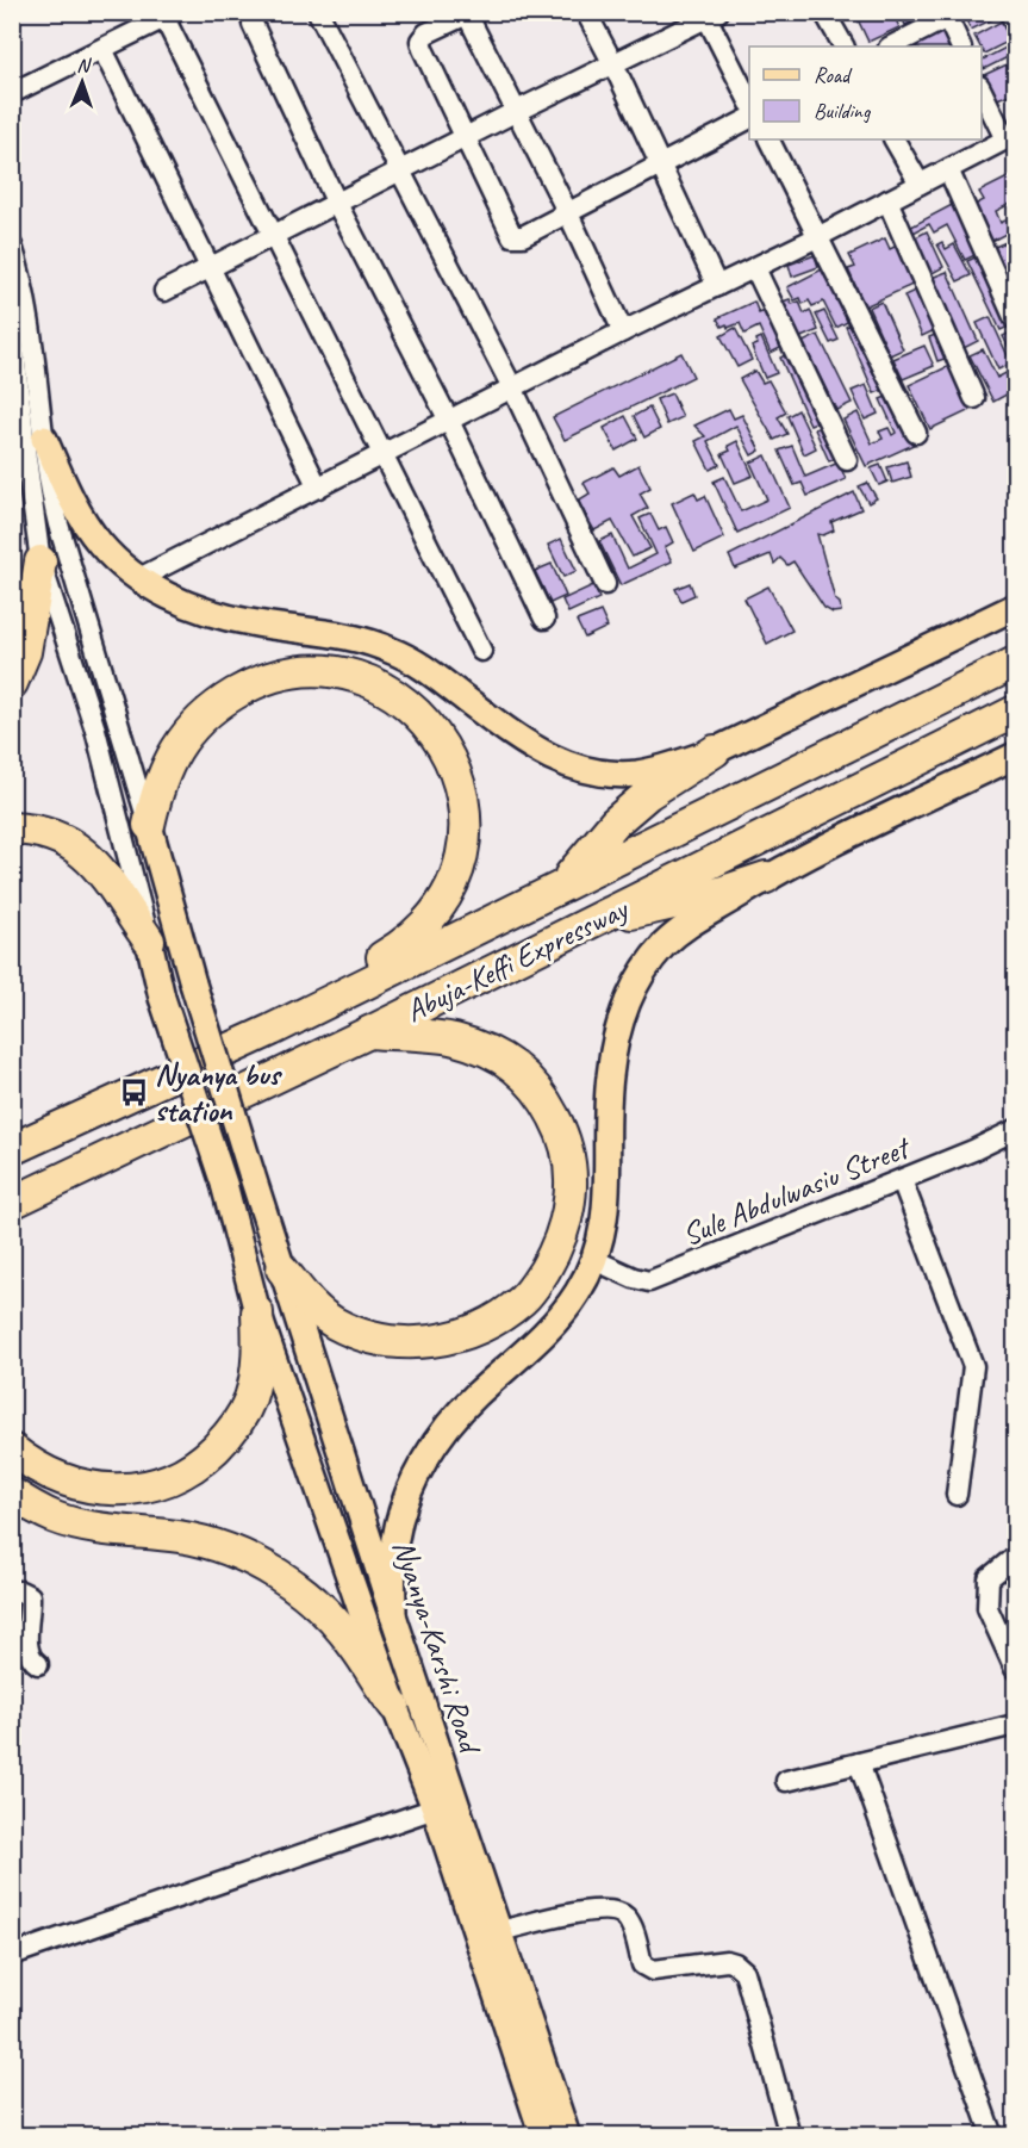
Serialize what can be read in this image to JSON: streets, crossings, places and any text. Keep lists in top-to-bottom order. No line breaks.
{"streets":{"highway":["Abuja-Keffi Expressway"],"main road":["Nyanya-Karshi Road"],"street":["Sule Abdulwasiu Street"]},"places":{"bus stop":["Nyanya bus station"]},"legend":["Road","Building"],"north":"top"}
